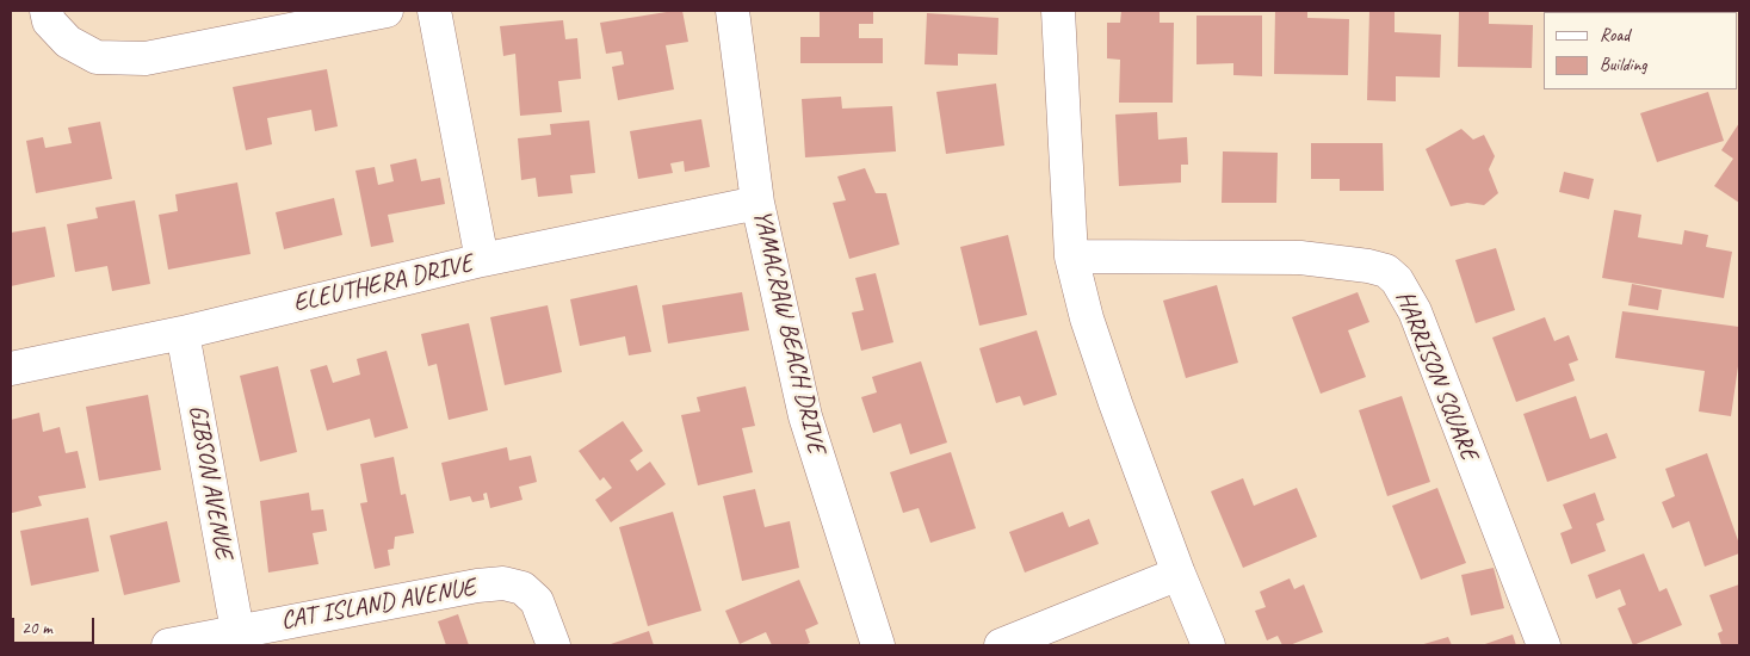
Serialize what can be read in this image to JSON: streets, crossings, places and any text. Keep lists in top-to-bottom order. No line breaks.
{"streets":{"street":["ELEUTHERA DRIVE","YAMACRAW BEACH DRIVE","HARRISON SQUARE","GIBSON AVENUE","CAT ISLAND AVENUE"]},"crossings":[["ELEUTHERA DRIVE","YAMACRAW BEACH DRIVE"],["ELEUTHERA DRIVE","GIBSON AVENUE"],["GIBSON AVENUE","CAT ISLAND AVENUE"]],"legend":["Road","Building"],"scale_bar":"20 m"}
